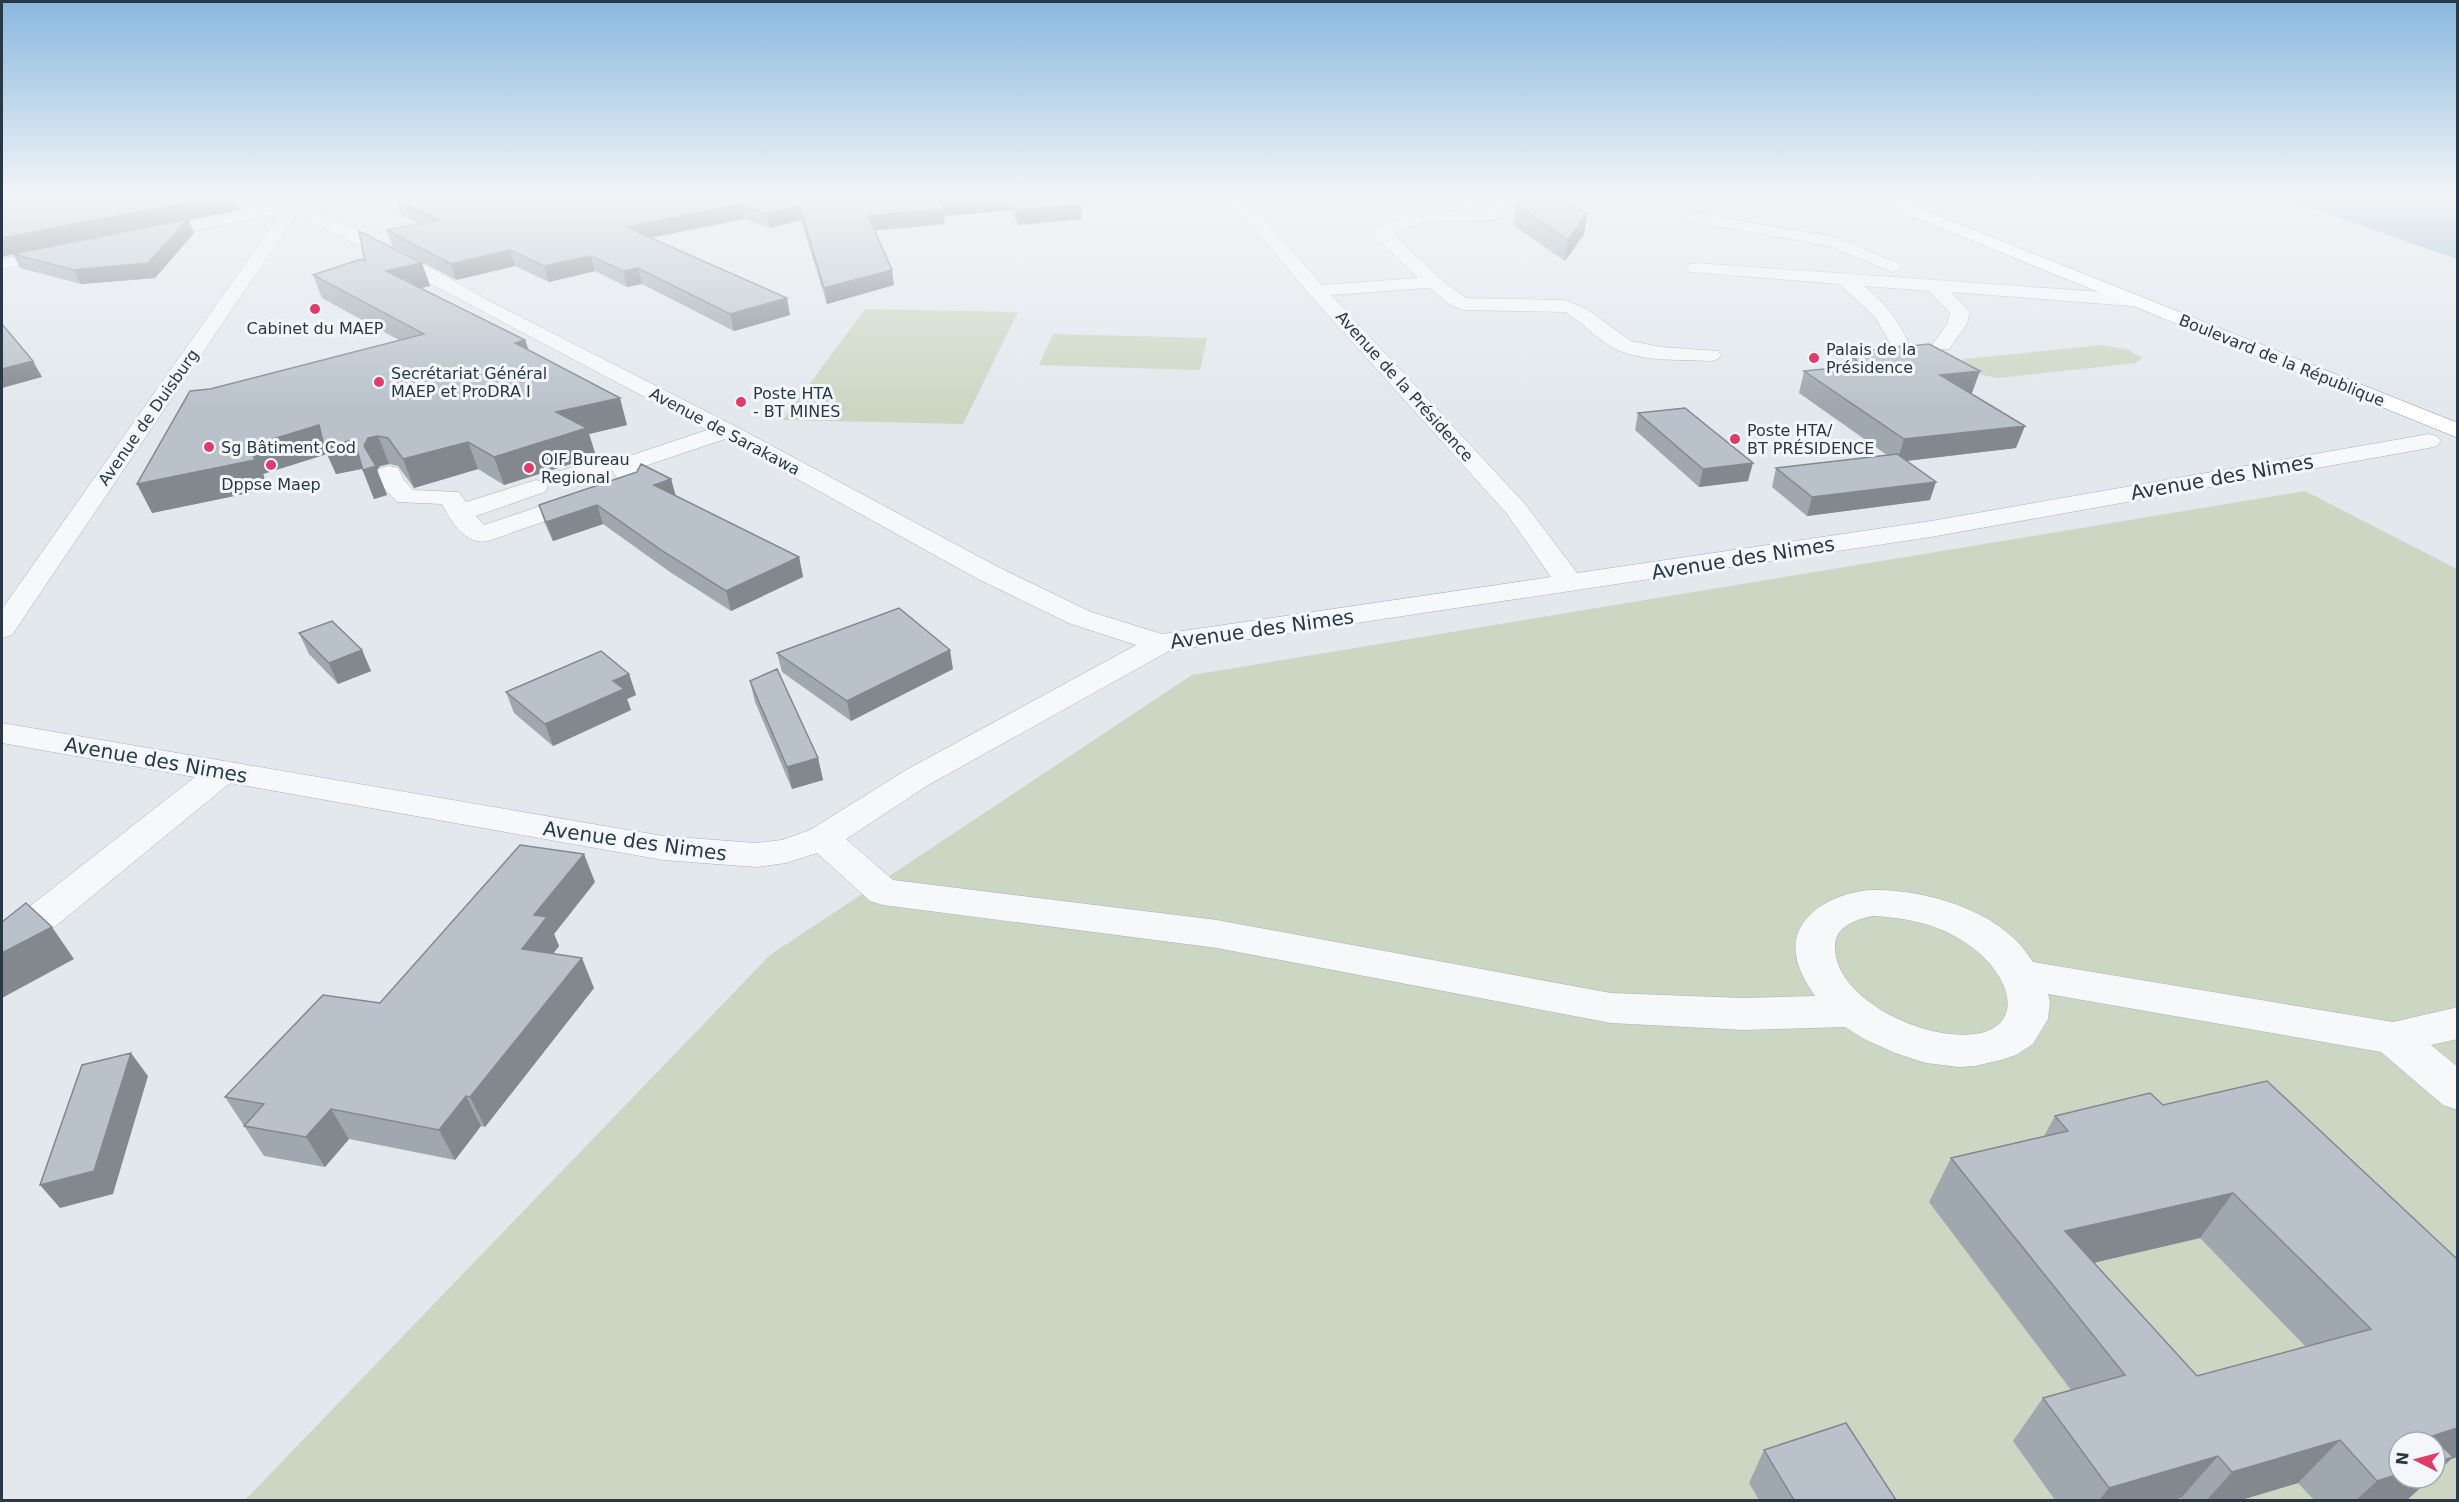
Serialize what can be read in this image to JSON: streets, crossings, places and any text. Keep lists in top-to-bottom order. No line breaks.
{"streets":{"highway":["Boulevard de la République"],"street":["Avenue de la Présidence","Avenue de Duisburg","Avenue de Sarakawa","Avenue des Nimes"]},"crossings":[["Avenue de la Présidence","Avenue des Nimes"],["Avenue de Sarakawa","Avenue des Nimes"]],"places":["Cabinet du MAEP","Palais de la Présidence","Secrétariat Général MAEP et ProDRA I","Poste HTA - BT MINES","Poste HTA/ BT PRÉSIDENCE","Sg Bâtiment Cod","Dppse Maep","OIF Bureau Regional"],"north":"left"}
